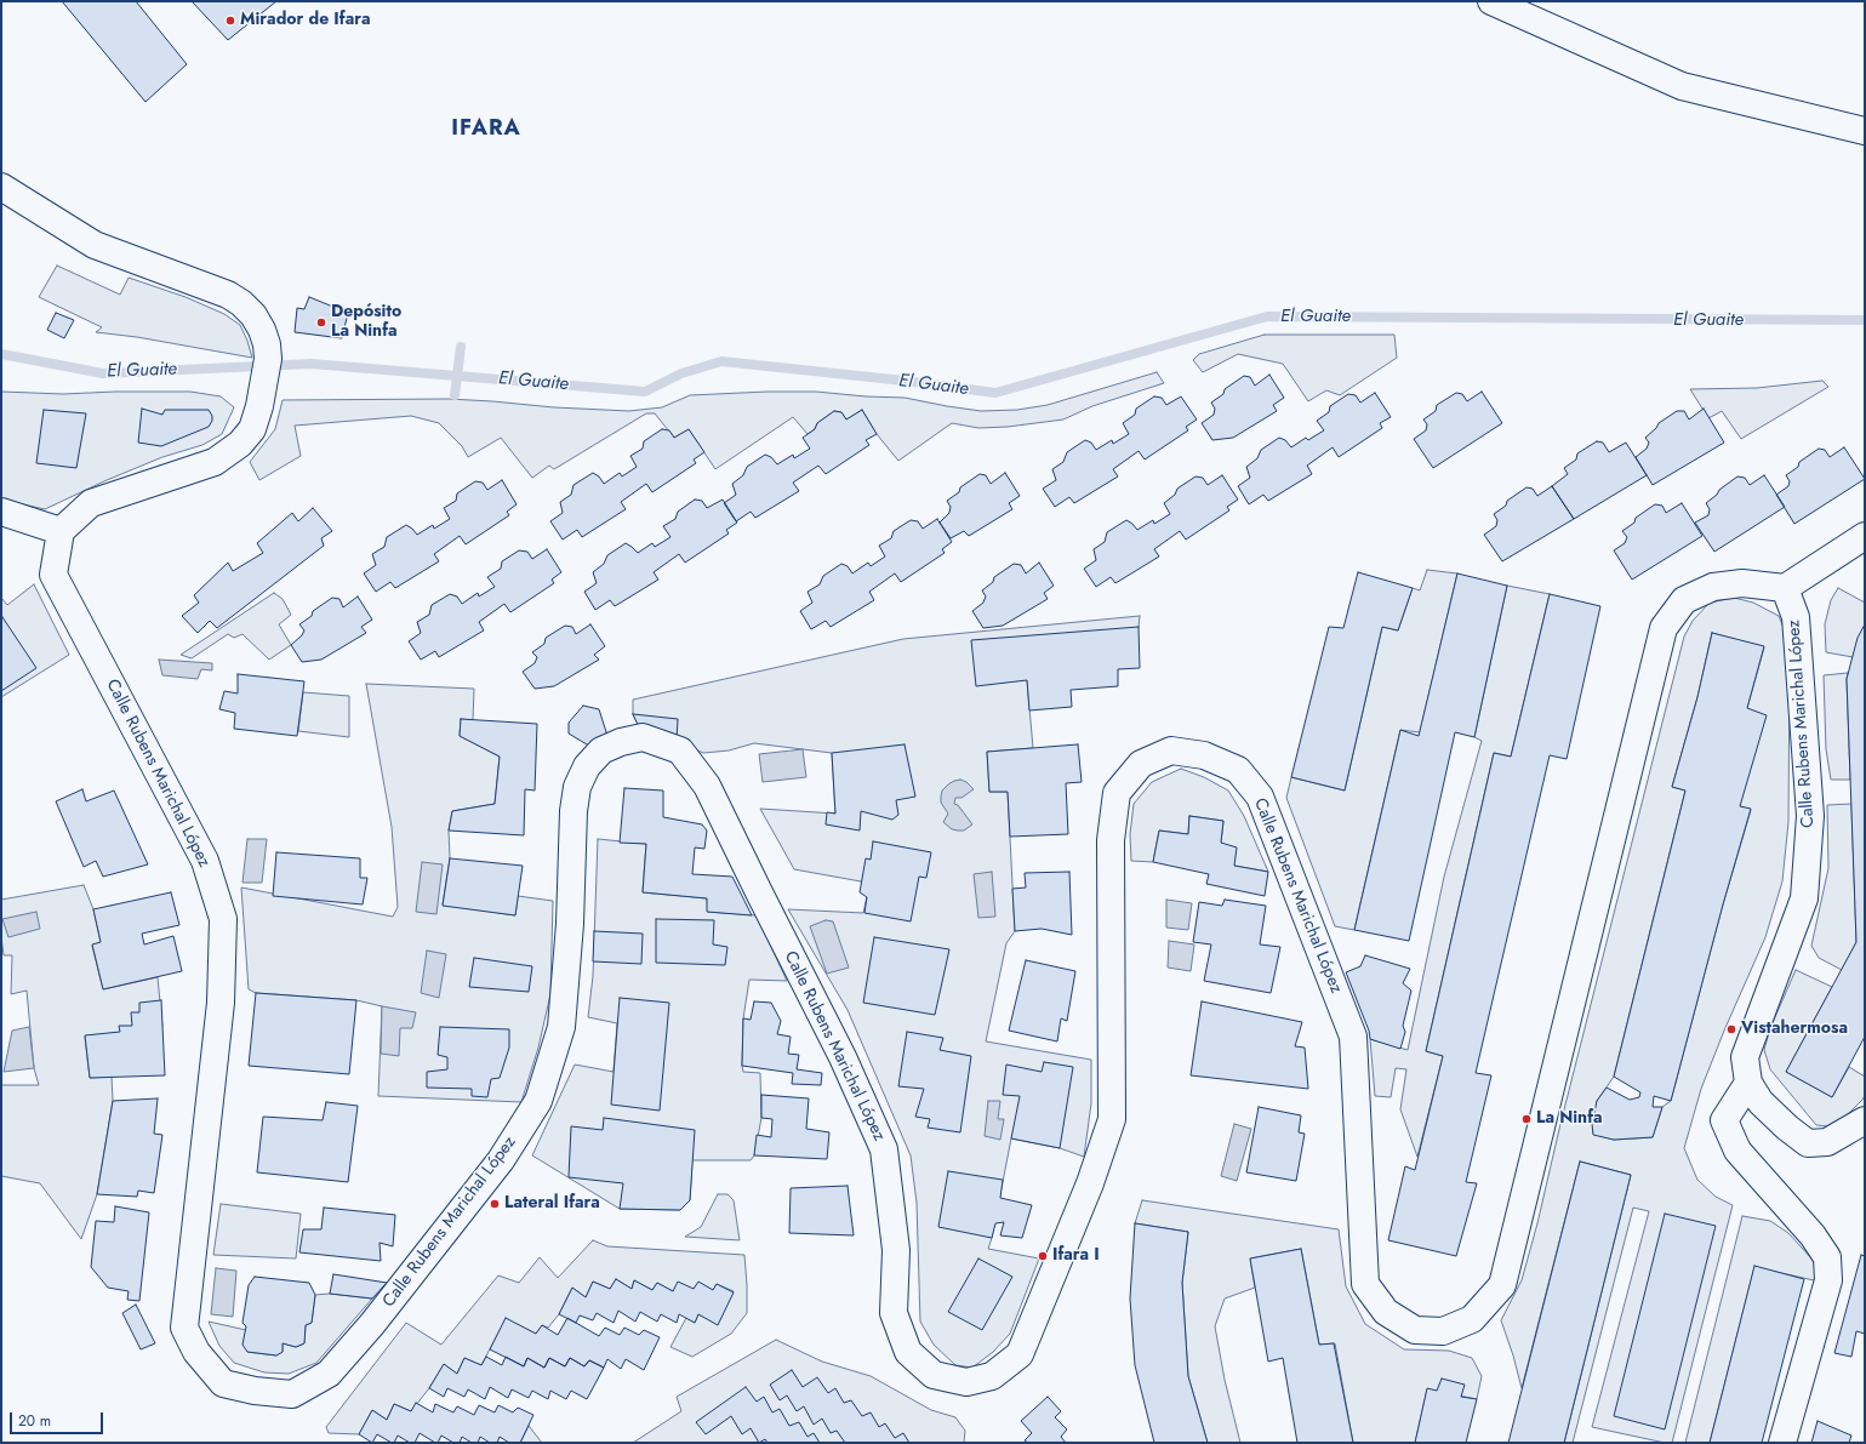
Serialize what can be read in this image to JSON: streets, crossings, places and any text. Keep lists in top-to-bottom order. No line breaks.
{"streets":{"street":["Calle Rubens Marichal López"]},"districts":["IFARA"],"water":["El Guaite"],"places":["Mirador de Ifara","Depósito La Ninfa","Vistahermosa","La Ninfa","Lateral Ifara","Ifara I"],"scale_bar":"20 m"}
